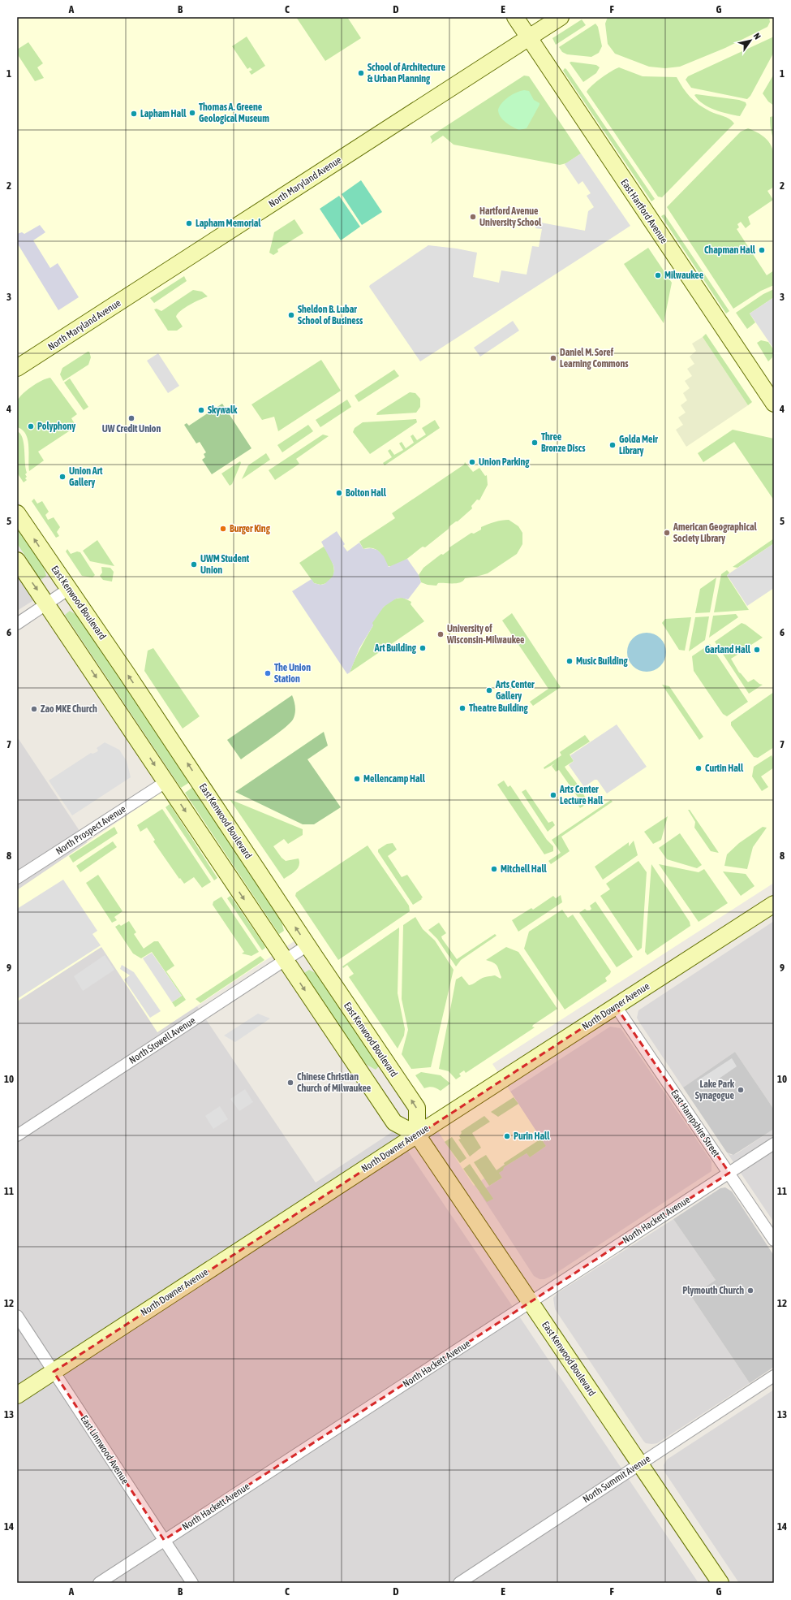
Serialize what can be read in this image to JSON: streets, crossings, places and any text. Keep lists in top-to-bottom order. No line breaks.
{"streets":{"street":["North Maryland Avenue","East Hartford Avenue","East Kenwood Boulevard","North Prospect Avenue","North Downer Avenue","North Stowell Avenue","East Hampshire Street","North Hackett Avenue","East Linnwood Avenue","North Summit Avenue"]},"crossings":[["North Maryland Avenue","East Hartford Avenue"],["East Kenwood Boulevard","North Prospect Avenue"],["East Kenwood Boulevard","North Downer Avenue"],["East Kenwood Boulevard","North Stowell Avenue"],["East Kenwood Boulevard","North Hackett Avenue"],["East Kenwood Boulevard","North Summit Avenue"],["North Downer Avenue","East Hampshire Street"],["North Downer Avenue","East Linnwood Avenue"],["East Hampshire Street","North Hackett Avenue"],["North Hackett Avenue","East Linnwood Avenue"]],"places":["School of Architecture & Urban Planning","Thomas A. Greene Geological Museum","Lapham Hall","Hartford Avenue University School","Lapham Memorial","Chapman Hall","Milwaukee","Sheldon B. Lubar School of Business","Daniel M. Soref Learning Commons","Skywalk","UW Credit Union","Polyphony","Three Bronze Discs","Golda Meir Library","Union Parking","Union Art Gallery","Bolton Hall","Burger King","American Geographical Society Library","UWM Student Union","University of Wisconsin-Milwaukee","Art Building","Garland Hall","Music Building","The Union Station","Arts Center Gallery","Theatre Building","Zao MKE Church","Curtin Hall","Mellencamp Hall","Arts Center Lecture Hall","Mitchell Hall","Chinese Christian Church of Milwaukee","Lake Park Synagogue","Purin Hall","Plymouth Church"],"north":"top right","grid":{"columns":["A","B","C","D","E","F","G"],"rows":["1","2","3","4","5","6","7","8","9","10","11","12","13","14"]}}
